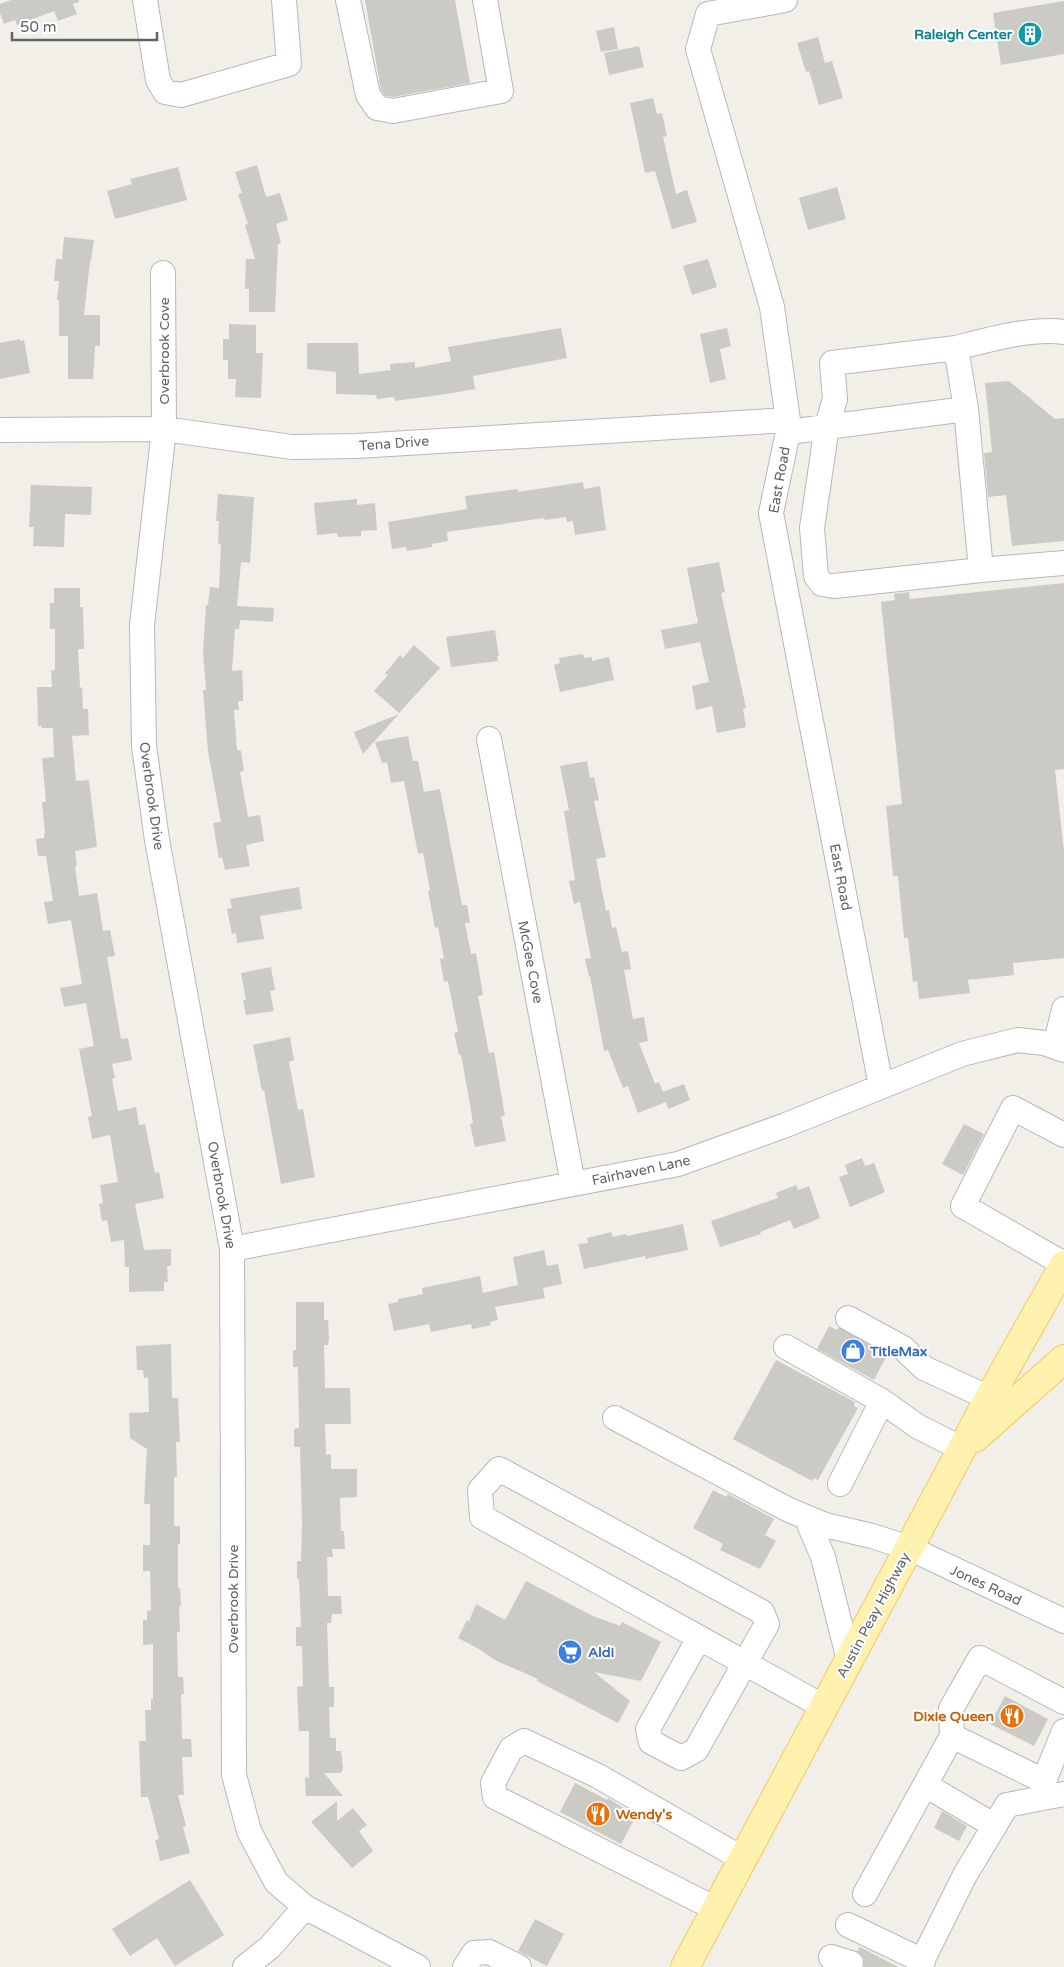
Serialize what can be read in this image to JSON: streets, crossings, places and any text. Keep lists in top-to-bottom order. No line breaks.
{"streets":{"main road":["Austin Peay Highway"],"street":["Overbrook Cove","Tena Drive","East Road","Overbrook Drive","McGee Cove","Fairhaven Lane","Jones Road"]},"crossings":[["Overbrook Cove","Tena Drive"],["Overbrook Cove","Overbrook Drive"],["Tena Drive","East Road"],["Tena Drive","Overbrook Drive"],["East Road","Fairhaven Lane"],["Overbrook Drive","Fairhaven Lane"],["McGee Cove","Fairhaven Lane"],["Jones Road","Austin Peay Highway"]],"places":{"building":["Raleigh Center"],"shop":["TitleMax"],"supermarket":["Aldi"],"restaurant":["Dixie Queen","Wendy's"]},"scale_bar":"50 m"}
